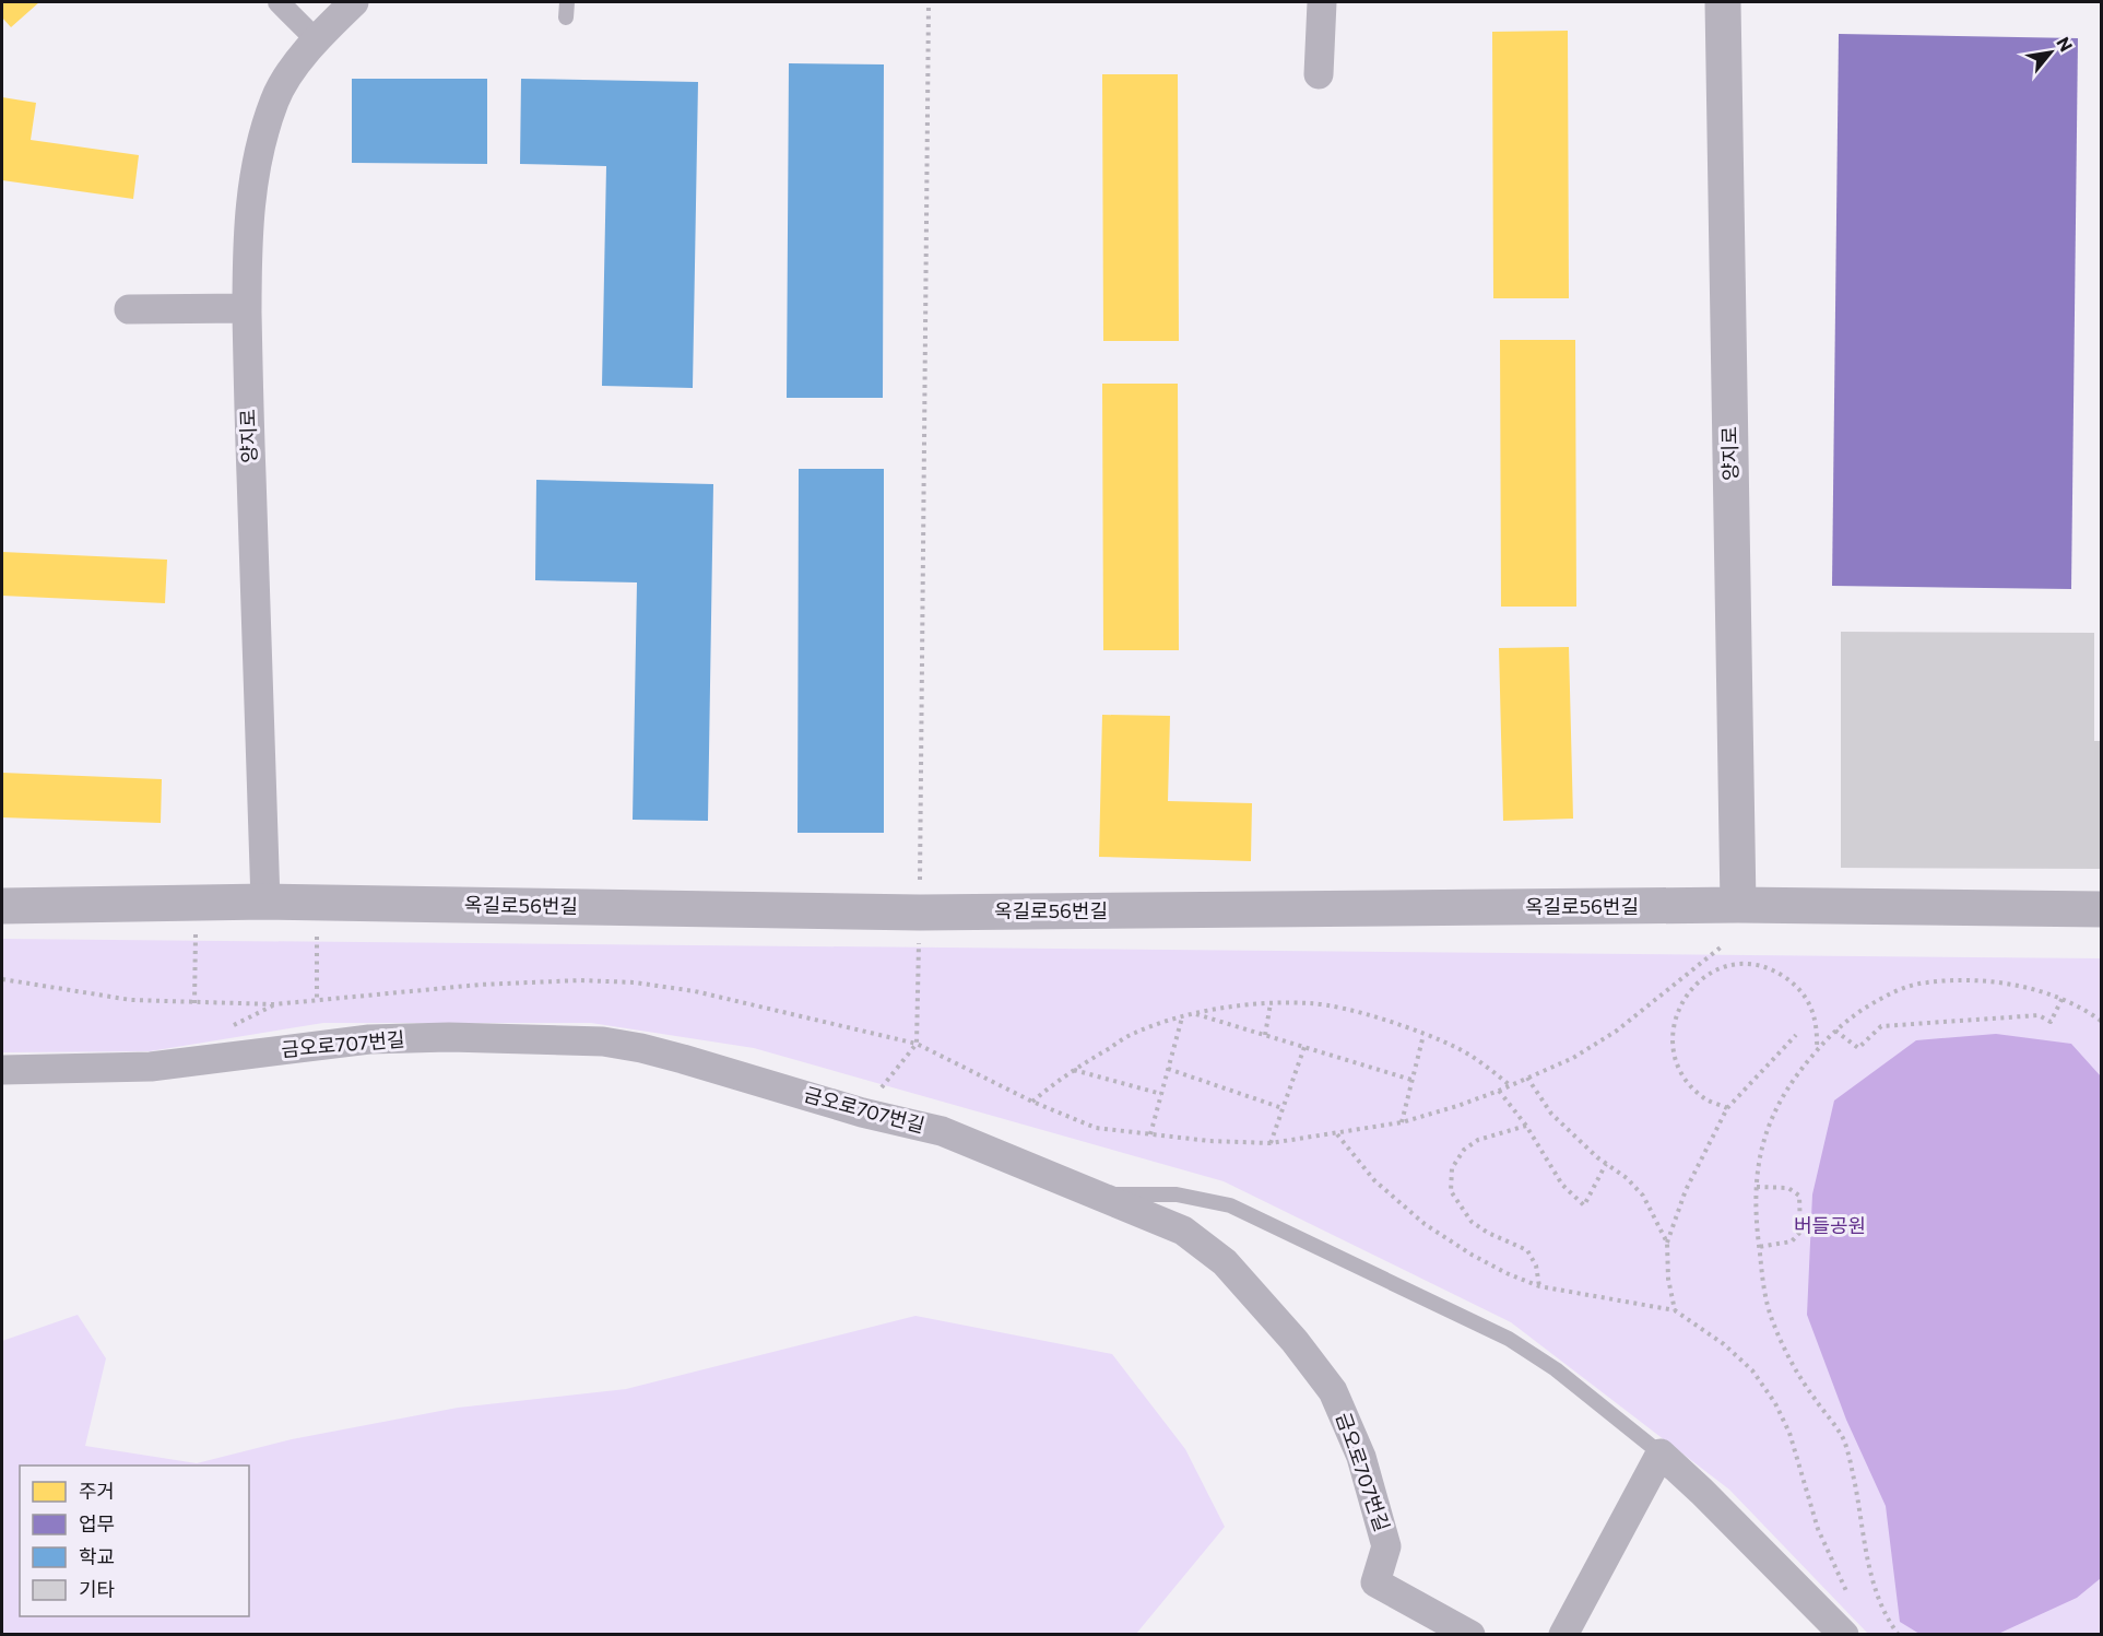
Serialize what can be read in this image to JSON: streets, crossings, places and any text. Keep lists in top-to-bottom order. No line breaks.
{"streets":{"street":["양지로","옥길로56번길","금오로707번길"]},"crossings":[["양지로","옥길로56번길"]],"parks":["버들공원"],"legend":["주거","업무","학교","기타"],"north":"top right"}
